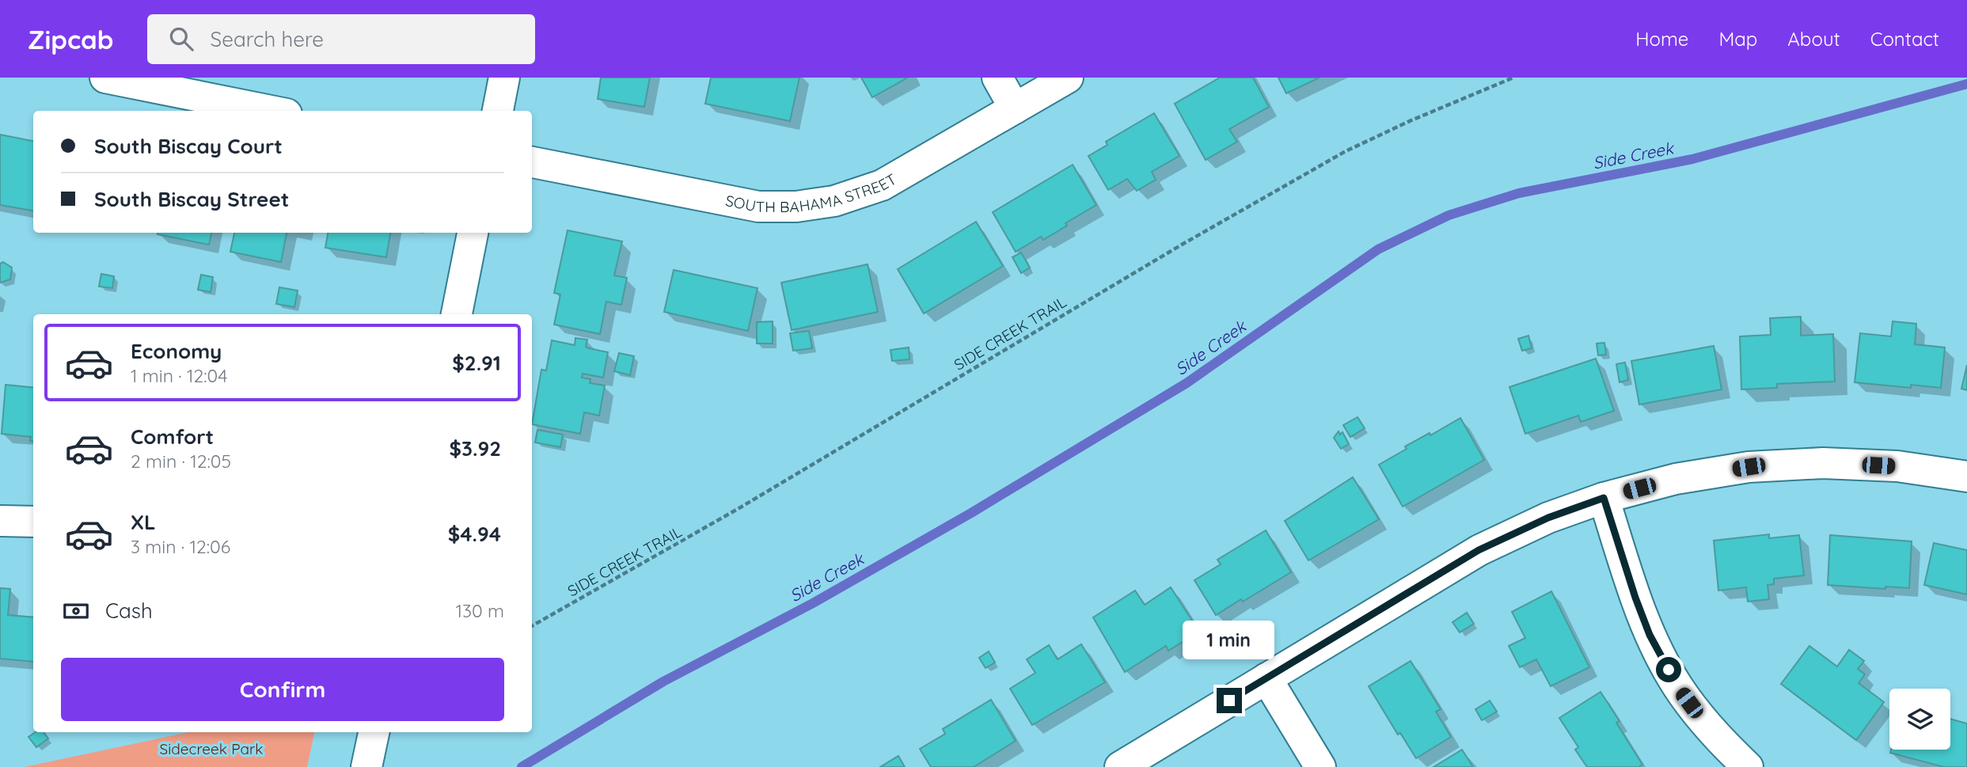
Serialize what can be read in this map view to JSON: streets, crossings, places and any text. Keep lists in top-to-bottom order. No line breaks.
{"streets":{"street":["SOUTH BAHAMA STREET"],"path":["SIDE CREEK TRAIL"]},"water":["Side Creek"],"parks":["Sidecreek Park"],"page":{"header":"Zipcab","search":"Search here","nav":["Home","Map","About","Contact"],"banner":["South Biscay Court","South Biscay Street"],"list":[{"name":"Economy","note":"1 min · 12:04","value":"$2.91"},{"name":"Comfort","note":"2 min · 12:05","value":"$3.92"},{"name":"XL","note":"3 min · 12:06","value":"$4.94"}],"pay":["Cash","130 m"],"bubble":"1 min","buttons":"Confirm"}}
